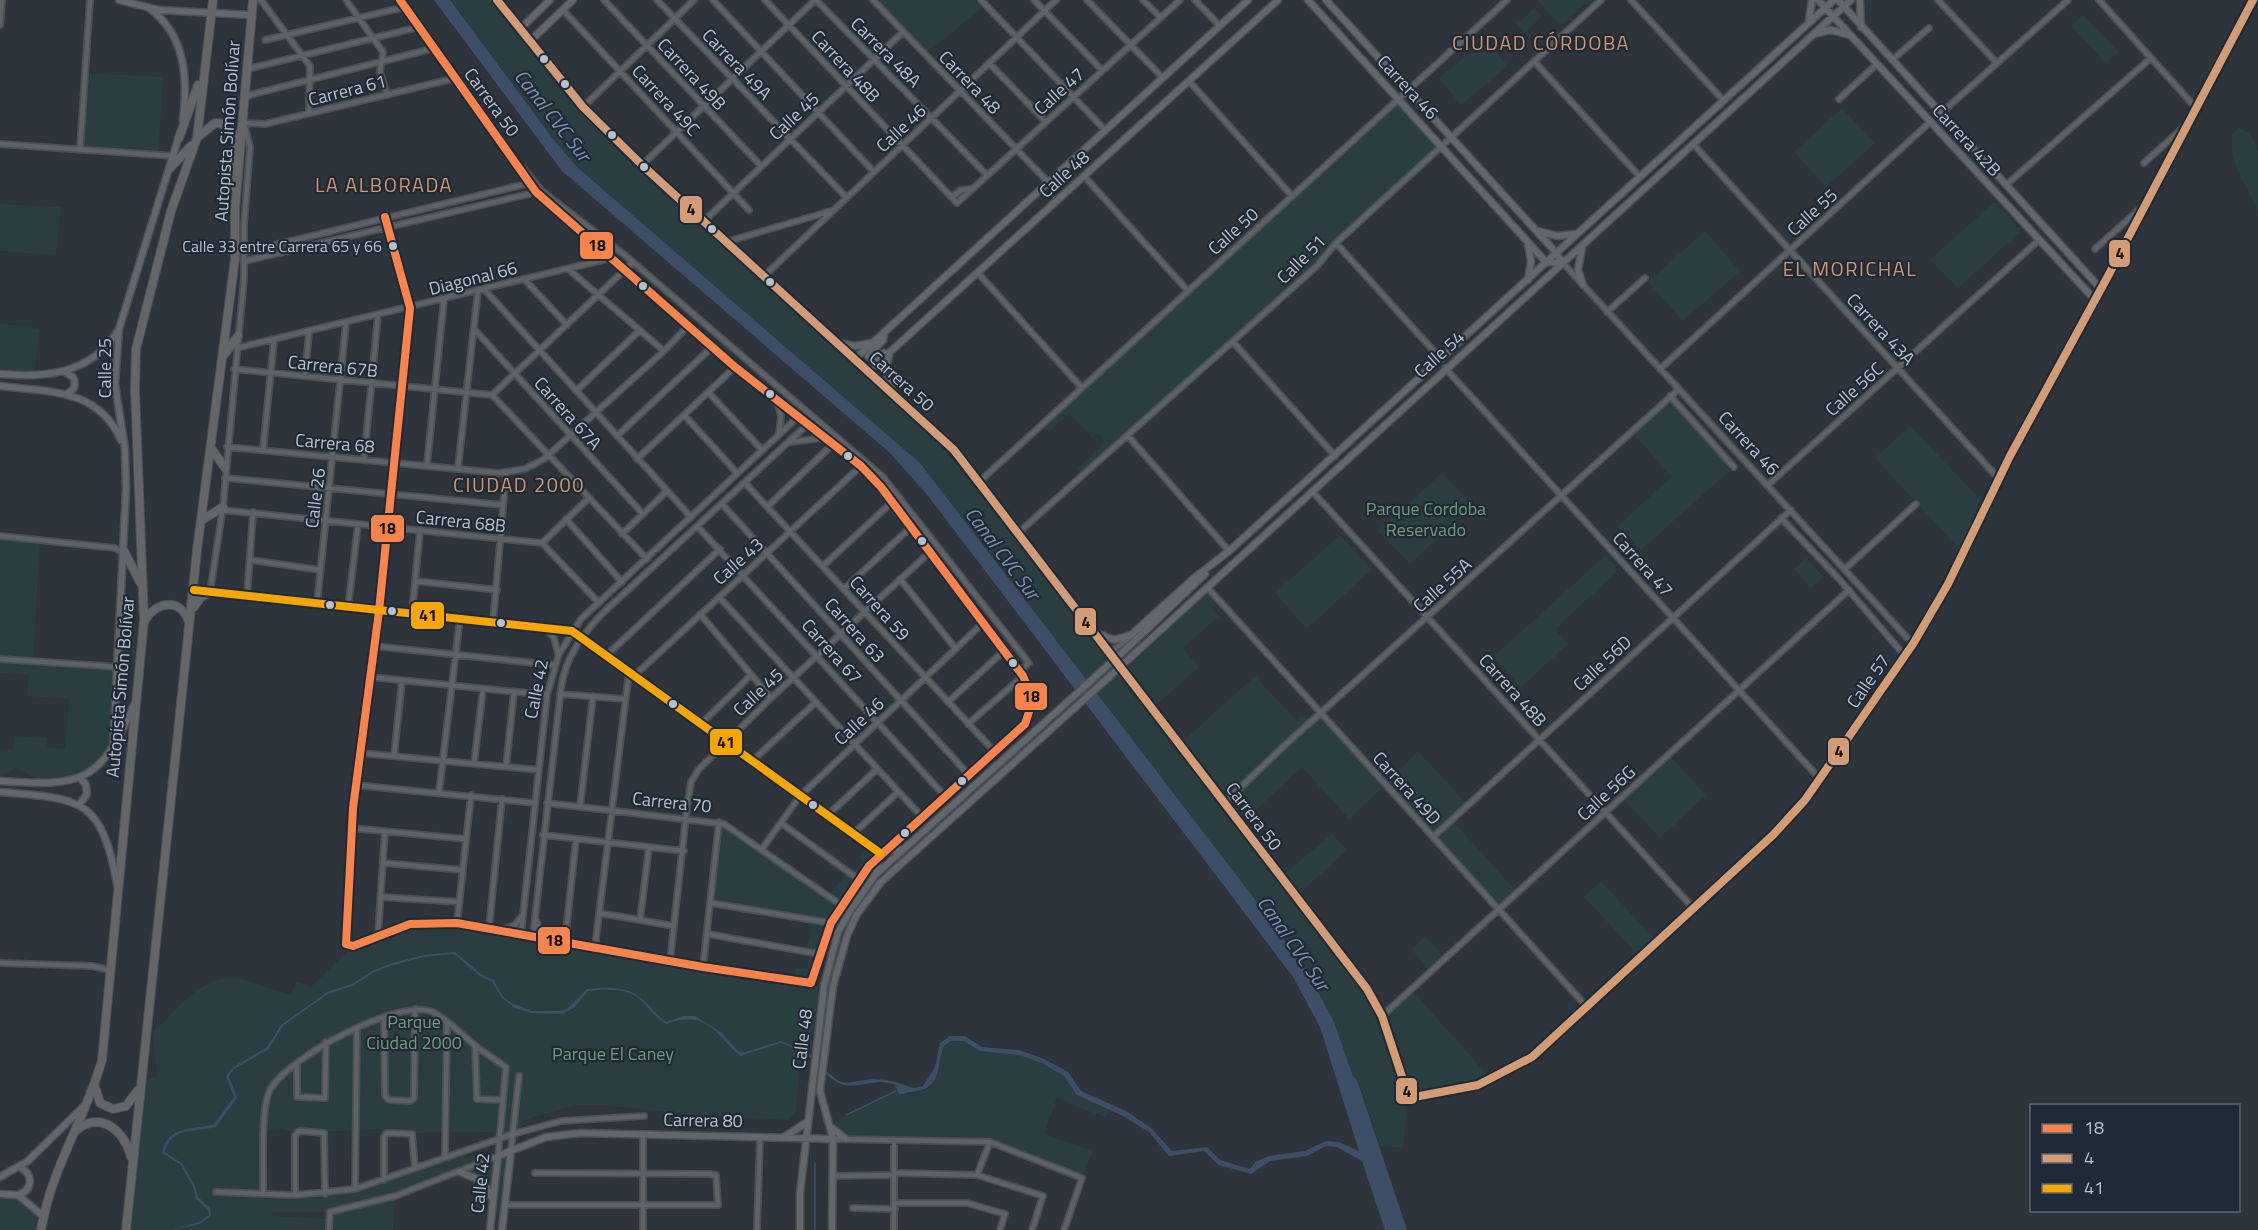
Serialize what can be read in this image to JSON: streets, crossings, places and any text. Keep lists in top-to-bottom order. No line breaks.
{"streets":{"highway":["Autopista Simón Bolívar"],"street":["Carrera 48A","Carrera 49A","Carrera 48B","Carrera 49B","Carrera 48","Carrera 46","Carrera 61","Calle 47","Carrera 49C","Carrera 50","Calle 45","Calle 46","Carrera 42B","Calle 48","Calle 55","Calle 50","Calle 51","Diagonal 66","Carrera 43A","Calle 54","Carrera 67B","Calle 25","Calle 56C","Carrera 67A","Carrera 68","Calle 26","Carrera 68B","Calle 43","Carrera 47","Calle 55A","Carrera 59","Carrera 63","Carrera 67","Calle 56D","Calle 57","Calle 42","Carrera 49D","Calle 56G","Carrera 70","Carrera 80"]},"crossings":[["Carrera 48A","Calle 47"],["Carrera 48A","Calle 45"],["Carrera 48A","Calle 46"],["Carrera 49A","Calle 45"],["Carrera 49A","Calle 46"],["Carrera 48B","Calle 47"],["Carrera 48B","Calle 45"],["Carrera 48B","Calle 46"],["Carrera 48B","Calle 54"],["Carrera 48B","Calle 55A"],["Carrera 48B","Calle 56D"],["Carrera 48B","Calle 57"],["Carrera 48B","Calle 56G"],["Carrera 49B","Calle 45"],["Carrera 48","Calle 47"],["Carrera 48","Calle 45"],["Carrera 48","Calle 46"],["Carrera 48","Calle 48"],["Carrera 46","Calle 55"],["Carrera 46","Calle 50"],["Carrera 46","Calle 51"],["Carrera 46","Calle 54"],["Carrera 46","Calle 56C"],["Carrera 46","Calle 55A"],["Carrera 46","Calle 56D"],["Carrera 46","Calle 57"],["Carrera 61","Carrera 50"],["Carrera 61","Autopista Simón Bolívar"],["Carrera 49C","Calle 45"],["Carrera 50","Calle 45"],["Carrera 50","Calle 46"],["Carrera 50","Calle 48"],["Carrera 50","Calle 50"],["Carrera 50","Calle 51"],["Carrera 50","Diagonal 66"],["Carrera 50","Calle 54"],["Carrera 50","Carrera 68"],["Carrera 50","Calle 43"],["Carrera 50","Calle 55A"],["Carrera 50","Calle 57"],["Carrera 50","Calle 42"],["Carrera 50","Calle 56G"],["Calle 45","Carrera 59"],["Calle 45","Carrera 63"],["Calle 45","Carrera 67"],["Calle 45","Carrera 70"],["Calle 46","Carrera 59"],["Calle 46","Carrera 63"],["Calle 46","Carrera 67"],["Calle 46","Carrera 70"],["Carrera 42B","Calle 55"],["Carrera 42B","Calle 54"],["Carrera 42B","Calle 56C"],["Carrera 42B","Calle 57"],["Calle 48","Calle 54"],["Calle 48","Carrera 80"],["Calle 55","Carrera 43A"],["Diagonal 66","Calle 26"],["Carrera 43A","Calle 54"],["Carrera 43A","Calle 56C"],["Carrera 43A","Calle 57"],["Calle 54","Carrera 47"],["Calle 54","Carrera 49D"],["Carrera 67B","Calle 26"],["Carrera 67A","Carrera 68"],["Carrera 68","Calle 26"],["Calle 26","Carrera 68B"],["Calle 43","Carrera 59"],["Calle 43","Carrera 63"],["Calle 43","Carrera 67"],["Carrera 47","Calle 55A"],["Carrera 47","Calle 56D"],["Carrera 47","Calle 57"],["Carrera 47","Calle 56G"],["Calle 55A","Carrera 49D"],["Carrera 59","Calle 42"],["Carrera 63","Calle 42"],["Carrera 67","Calle 42"],["Calle 56D","Carrera 49D"],["Calle 57","Carrera 49D"],["Calle 42","Carrera 70"],["Calle 42","Carrera 80"],["Carrera 49D","Calle 56G"]],"districts":["CIUDAD CÓRDOBA","LA ALBORADA","EL MORICHAL","CIUDAD 2000"],"water":["Canal CVC Sur"],"parks":["Parque Cordoba Reservado","Parque Ciudad 2000","Parque El Caney"],"places":["Calle 33 entre Carrera 65 y 66"],"lines":["transit line 18","transit line 4","transit line 41"],"legend":["18","4","41"]}
